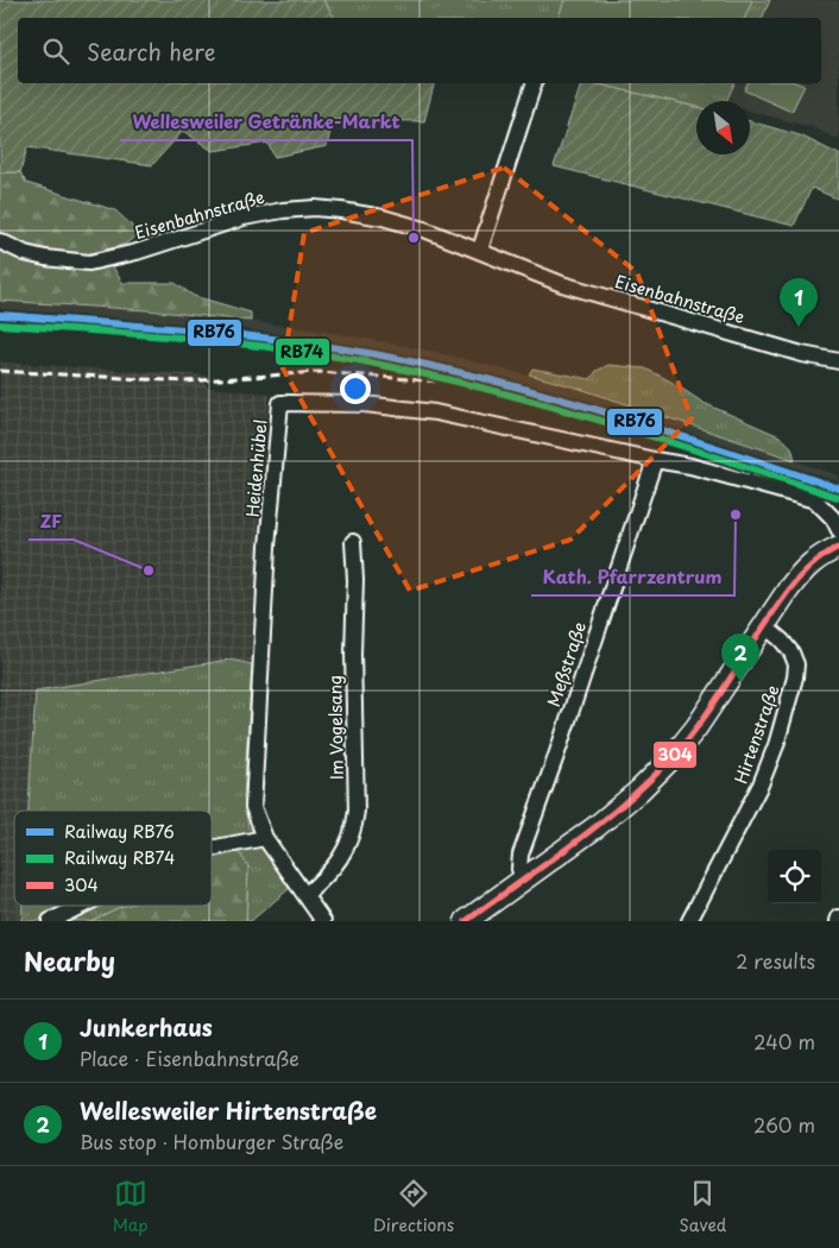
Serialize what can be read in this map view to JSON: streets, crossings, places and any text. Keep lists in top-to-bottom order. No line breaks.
{"streets":{"street":["Eisenbahnstraße","Heidenhübel","Meßstraße","Im Vogelsang","Hirtenstraße"]},"crossings":[["Heidenhübel","Meßstraße"],["Heidenhübel","Im Vogelsang"]],"places":["Wellesweiler Getränke-Markt","Kath. Pfarrzentrum","ZF"],"lines":["rail line RB76","rail line RB74","transit line 304"],"legend":["Railway RB76","Railway RB74","304"],"north":"bottom right","page":{"search":"Search here","pins":["1","2"],"heading":["Nearby","2 results"],"list":[{"mark":"1","name":"Junkerhaus","note":"Place · Eisenbahnstraße","value":"240 m"},{"mark":"2","name":"Wellesweiler Hirtenstraße","note":"Bus stop · Homburger Straße","value":"260 m"}],"nav":["Map","Directions","Saved"]}}
